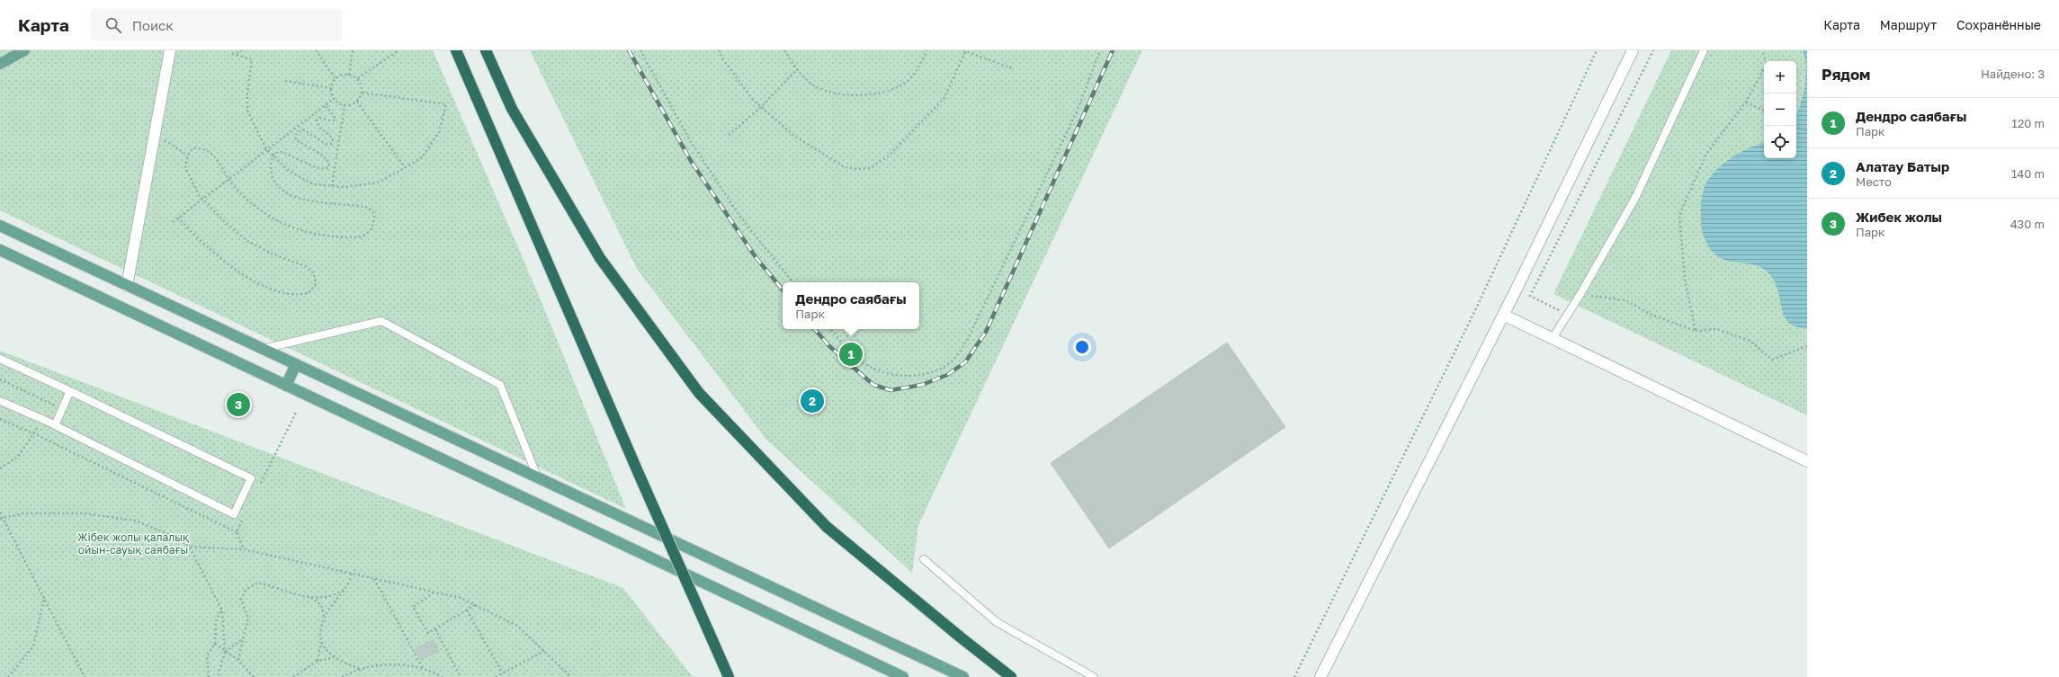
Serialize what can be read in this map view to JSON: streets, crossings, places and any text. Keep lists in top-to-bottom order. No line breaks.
{"parks":["Жібек жолы қалалық ойын-сауық саябағы"],"page":{"header":"Карта","search":"Поиск","nav":["Карта","Маршрут","Сохранённые"],"heading":["Рядом","Найдено: 3"],"map_buttons":["+","−"],"list":[{"mark":"1","name":"Дендро саябағы","note":"Парк","value":"120 m"},{"mark":"2","name":"Алатау Батыр","note":"Место","value":"140 m"},{"mark":"3","name":"Жибек жолы","note":"Парк","value":"430 m"}],"popup":["Дендро саябағы","Парк"],"pins":["1","2","3"]}}
